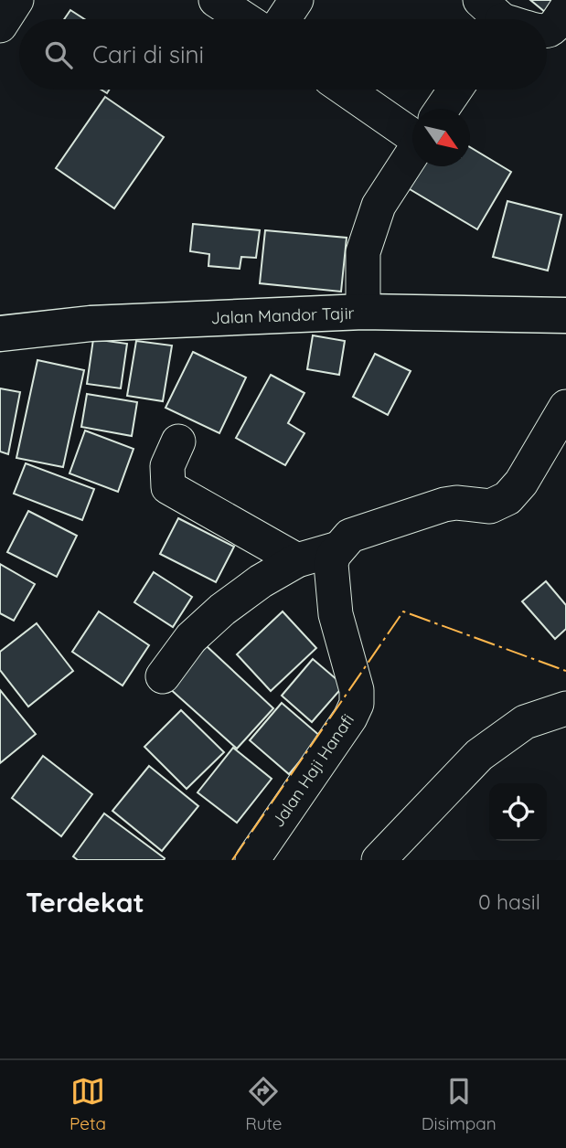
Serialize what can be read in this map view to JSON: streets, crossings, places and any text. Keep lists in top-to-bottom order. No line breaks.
{"streets":{"street":["Jalan Mandor Tajir","Jalan Haji Hanafi"]},"north":"bottom right","page":{"search":"Cari di sini","heading":["Terdekat","0 hasil"],"nav":["Peta","Rute","Disimpan"]}}
